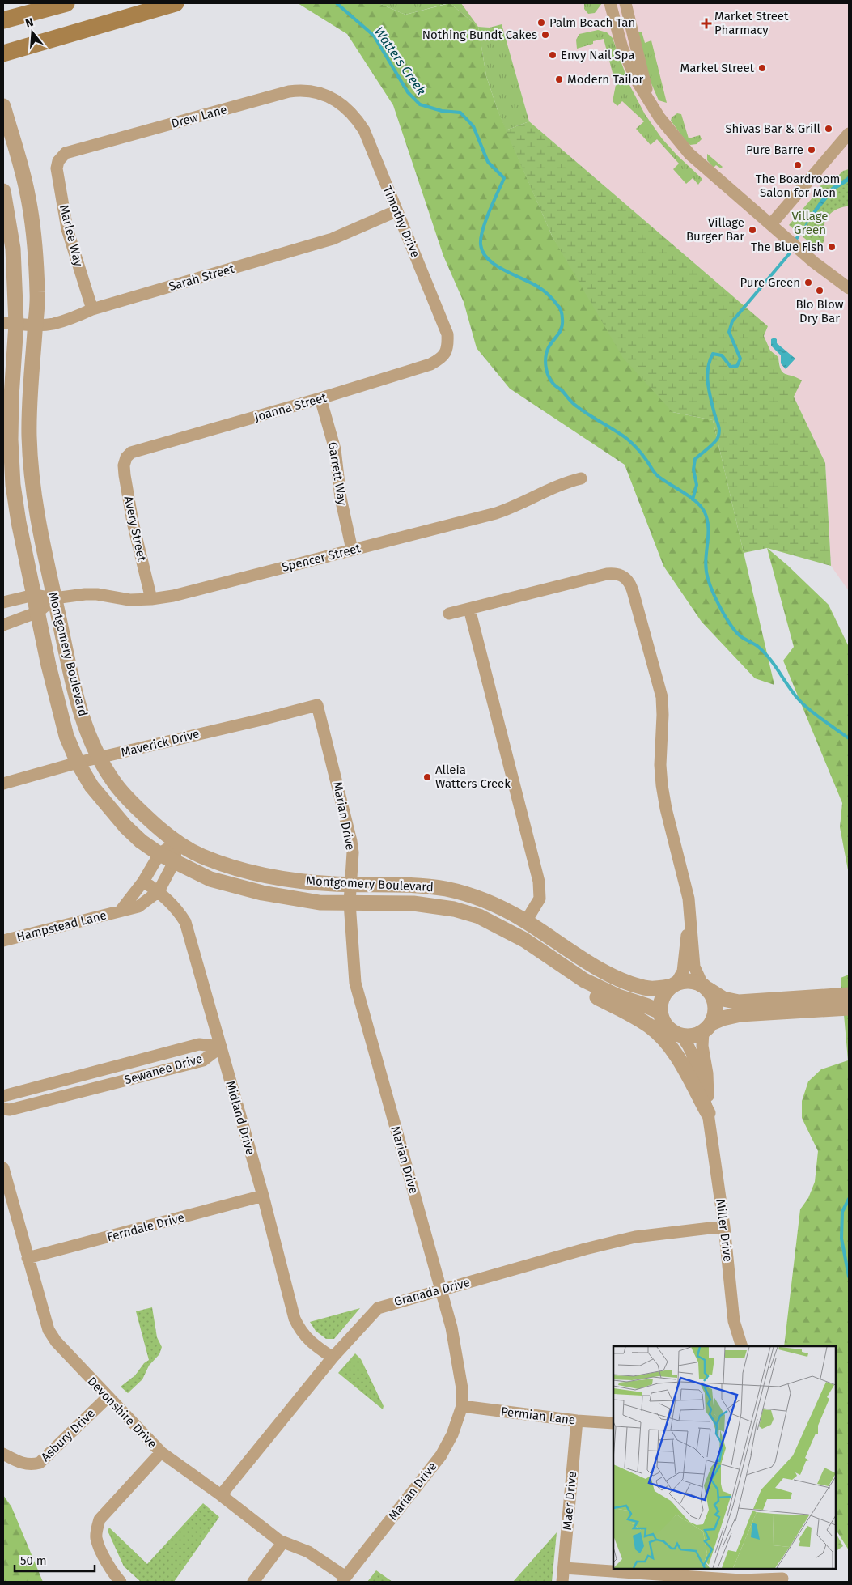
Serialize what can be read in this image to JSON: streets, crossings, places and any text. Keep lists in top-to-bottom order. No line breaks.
{"streets":{"street":["Drew Lane","Timothy Drive","Marlee Way","Sarah Street","Joanna Street","Garrett Way","Avery Street","Spencer Street","Montgomery Boulevard","Maverick Drive","Marian Drive","Hampstead Lane","Sewanee Drive","Midland Drive","Ferndale Drive","Miller Drive","Granada Drive","Devonshire Drive","Permian Lane","Asbury Drive","Maer Drive"]},"crossings":[["Drew Lane","Timothy Drive"],["Drew Lane","Marlee Way"],["Timothy Drive","Sarah Street"],["Timothy Drive","Joanna Street"],["Marlee Way","Sarah Street"],["Sarah Street","Montgomery Boulevard"],["Joanna Street","Garrett Way"],["Joanna Street","Avery Street"],["Garrett Way","Spencer Street"],["Avery Street","Spencer Street"],["Spencer Street","Montgomery Boulevard"],["Montgomery Boulevard","Maverick Drive"],["Montgomery Boulevard","Marian Drive"],["Montgomery Boulevard","Hampstead Lane"],["Montgomery Boulevard","Miller Drive"],["Maverick Drive","Marian Drive"],["Marian Drive","Granada Drive"],["Marian Drive","Devonshire Drive"],["Marian Drive","Permian Lane"],["Hampstead Lane","Midland Drive"],["Sewanee Drive","Midland Drive"],["Midland Drive","Ferndale Drive"],["Midland Drive","Granada Drive"],["Ferndale Drive","Devonshire Drive"],["Miller Drive","Granada Drive"],["Granada Drive","Devonshire Drive"],["Devonshire Drive","Asbury Drive"],["Permian Lane","Maer Drive"]],"water":["Watters Creek"],"parks":["Village Green"],"places":{"other":["Palm Beach Tan","Nothing Bundt Cakes","Envy Nail Spa","Market Street","Modern Tailor","Shivas Bar & Grill","Pure Barre","The Boardroom Salon for Men","Village Burger Bar","The Blue Fish","Pure Green","Blo Blow Dry Bar","Alleia Watters Creek"],"health":["Market Street Pharmacy"]},"scale_bar":"50 m","north":"top"}
